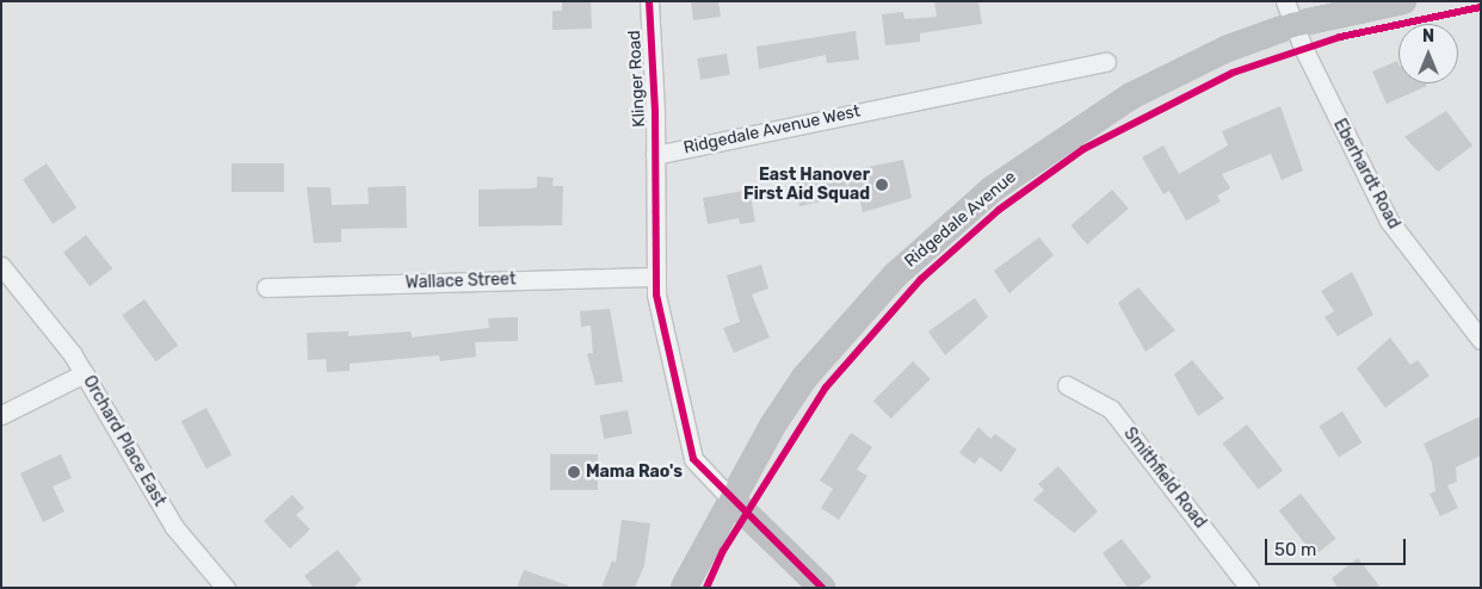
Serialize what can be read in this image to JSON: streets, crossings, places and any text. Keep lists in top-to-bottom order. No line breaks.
{"streets":{"main road":["Ridgedale Avenue"],"street":["Klinger Road","Ridgedale Avenue West","Eberhardt Road","Wallace Street","Orchard Place East","Smithfield Road"]},"crossings":[["Klinger Road","Ridgedale Avenue West"],["Eberhardt Road","Ridgedale Avenue"]],"places":["East Hanover First Aid Squad","Mama Rao's"],"scale_bar":"50 m","north":"top"}
